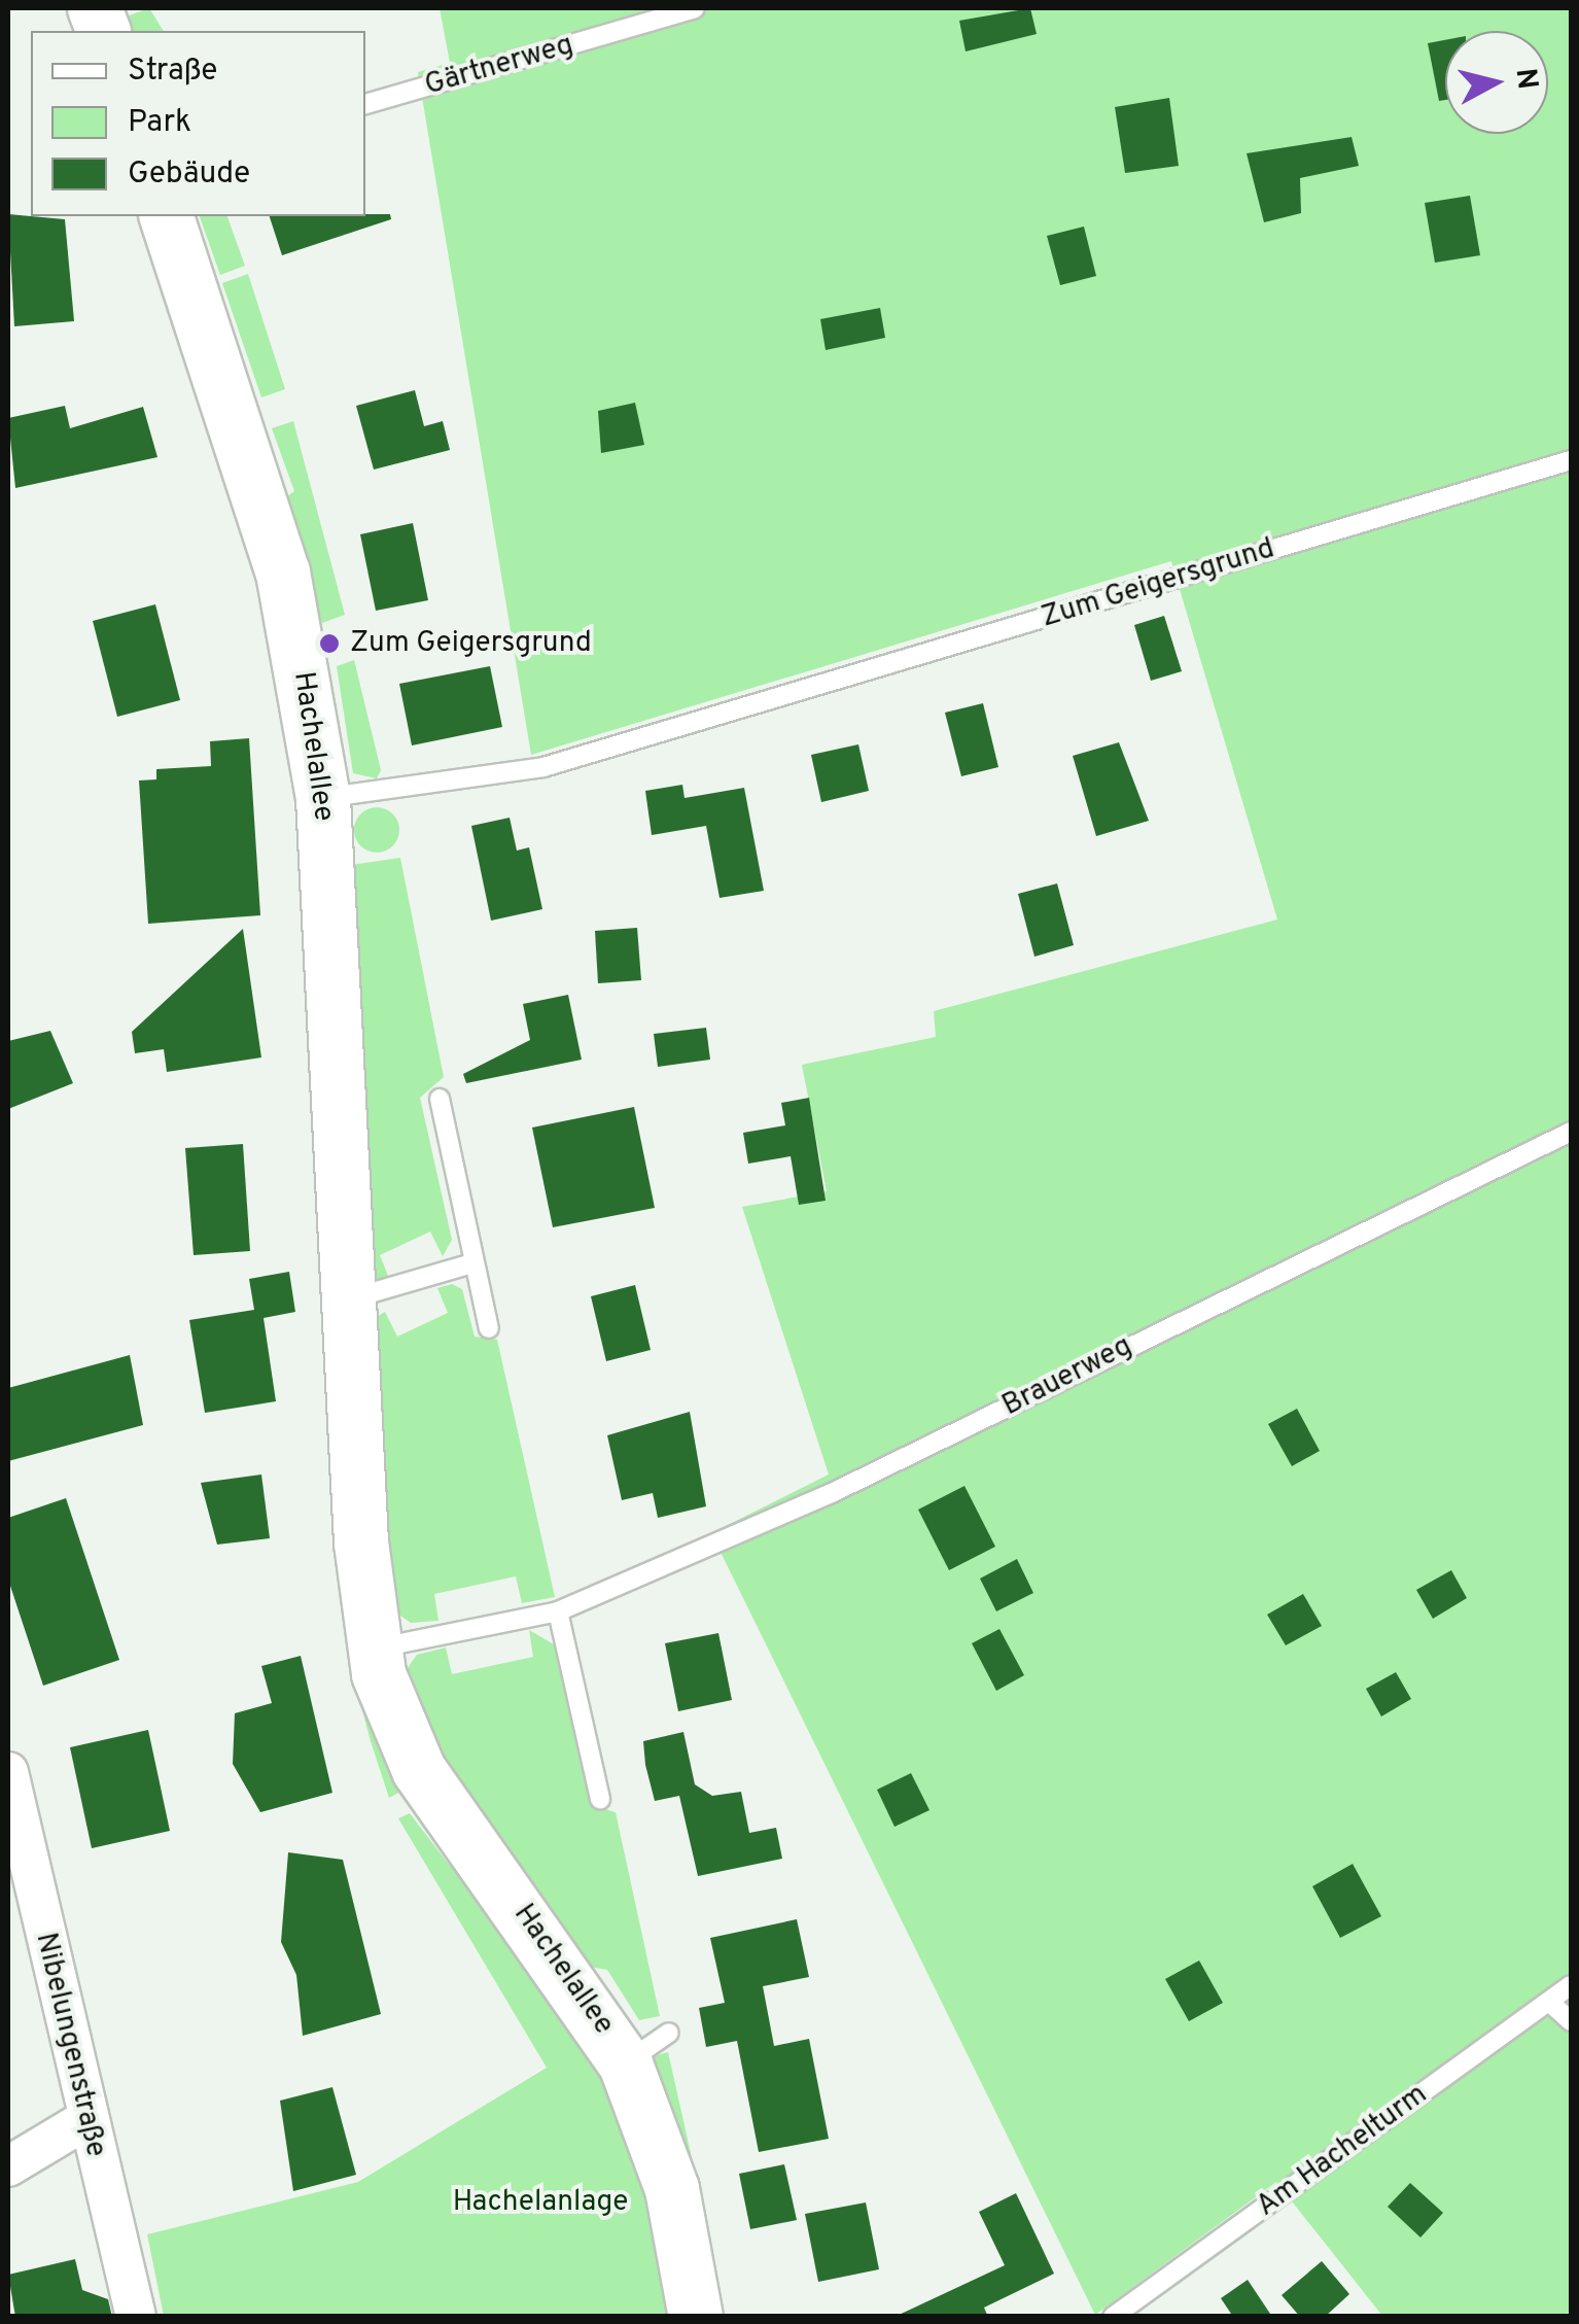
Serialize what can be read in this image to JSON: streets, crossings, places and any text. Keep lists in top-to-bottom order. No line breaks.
{"streets":{"street":["Hachelallee","Nibelungenstraße"],"lane":["Gärtnerweg","Zum Geigersgrund","Brauerweg","Am Hachelturm"]},"crossings":[["Zum Geigersgrund","Hachelallee"]],"parks":["Hachelanlage"],"places":["Zum Geigersgrund"],"legend":["Straße","Park","Gebäude"],"north":"right"}
